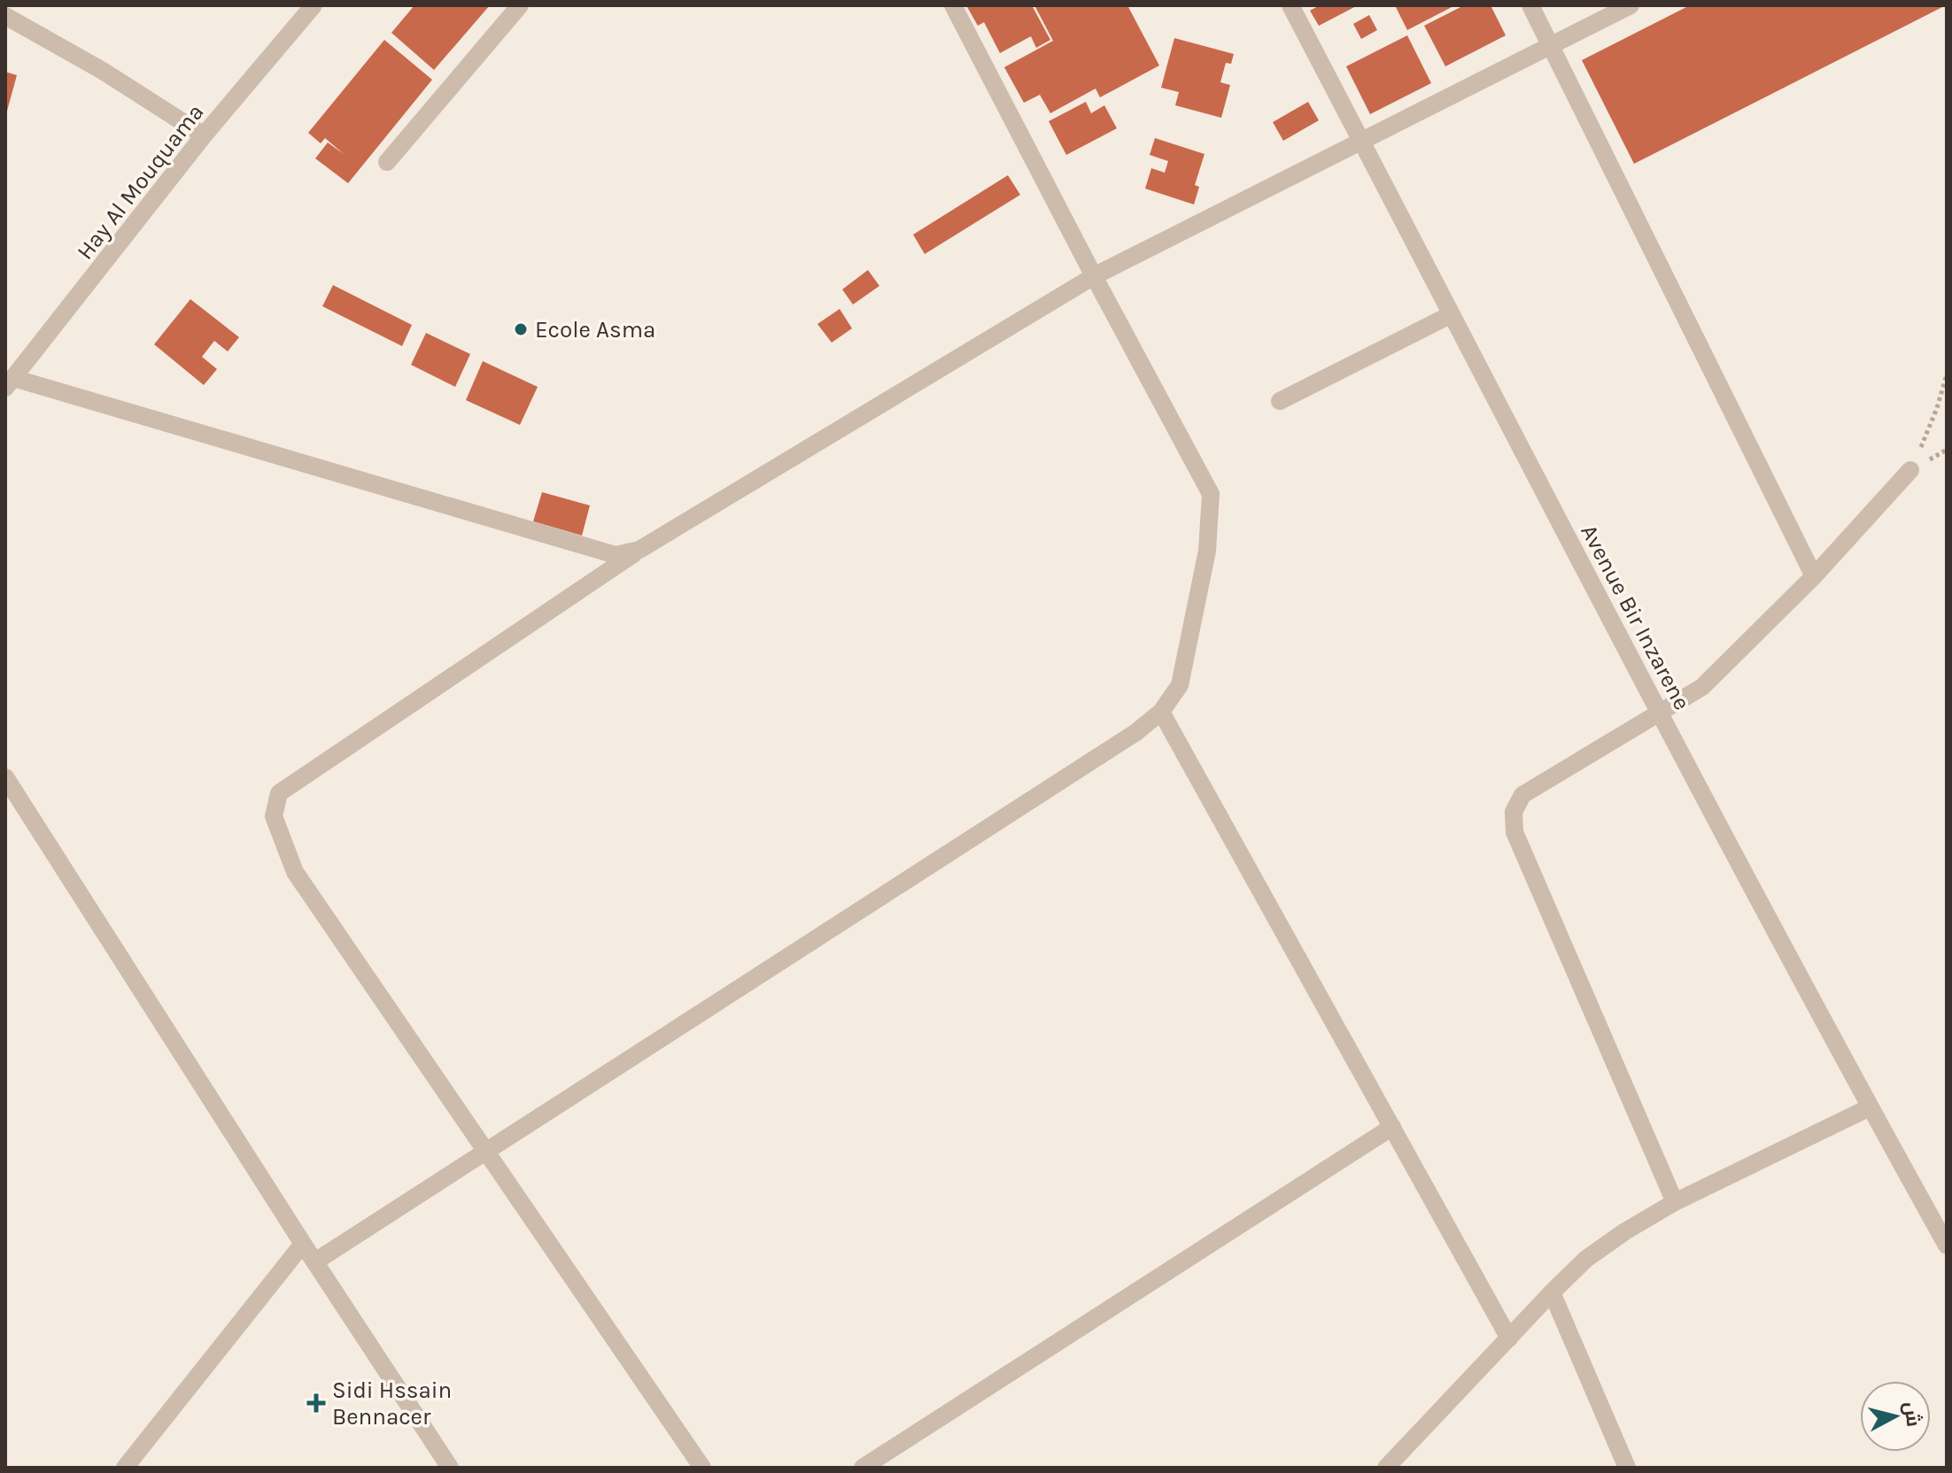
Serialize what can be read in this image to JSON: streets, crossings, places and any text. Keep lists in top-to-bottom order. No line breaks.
{"streets":{"street":["Hay Al Mouquama","Avenue Bir Inzarene"]},"places":{"other":["Ecole Asma"],"health":["Sidi Hssain Bennacer"]},"north":"right"}
